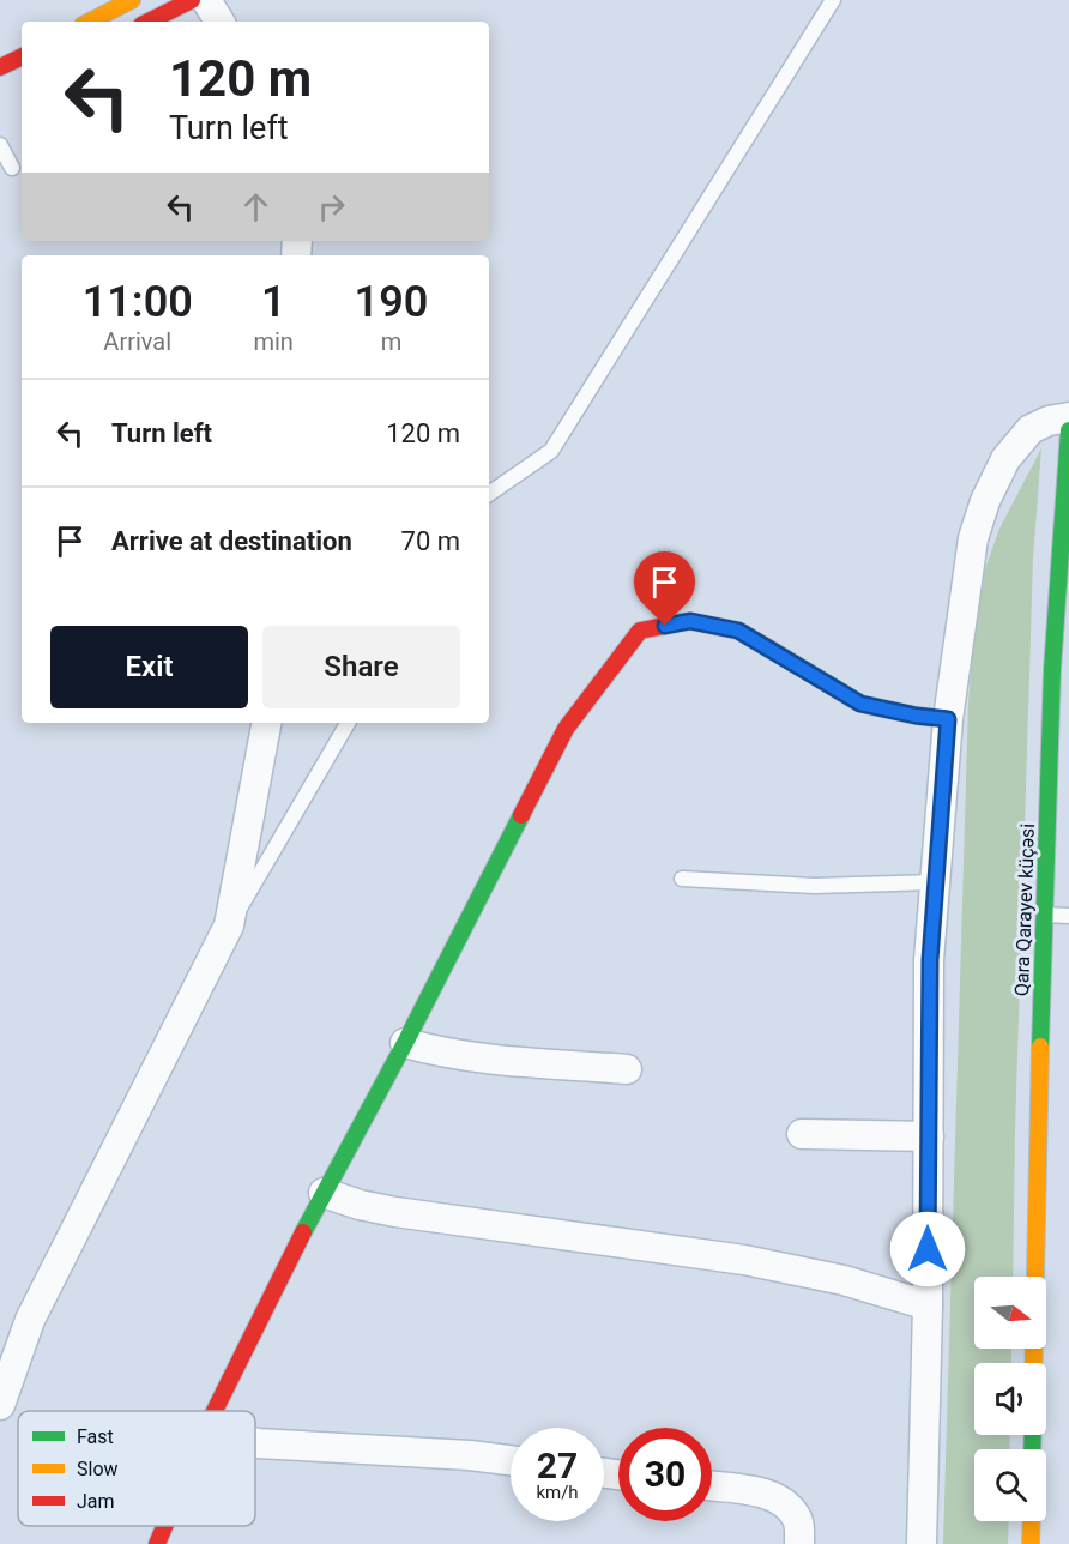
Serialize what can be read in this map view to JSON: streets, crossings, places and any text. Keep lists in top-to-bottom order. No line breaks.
{"streets":{"street":["Qara Qarayev küçəsi"]},"legend":["Fast","Slow","Jam"],"north":"right","page":{"turn":["120 m","Turn left"],"eta":["11:00","Arrival","1","min","190","m"],"list":[{"name":"Turn left","value":"120 m"},{"name":"Arrive at destination","value":"70 m"}],"buttons":["Exit","Share"],"speed":"27 km/h","limit":"30"}}
